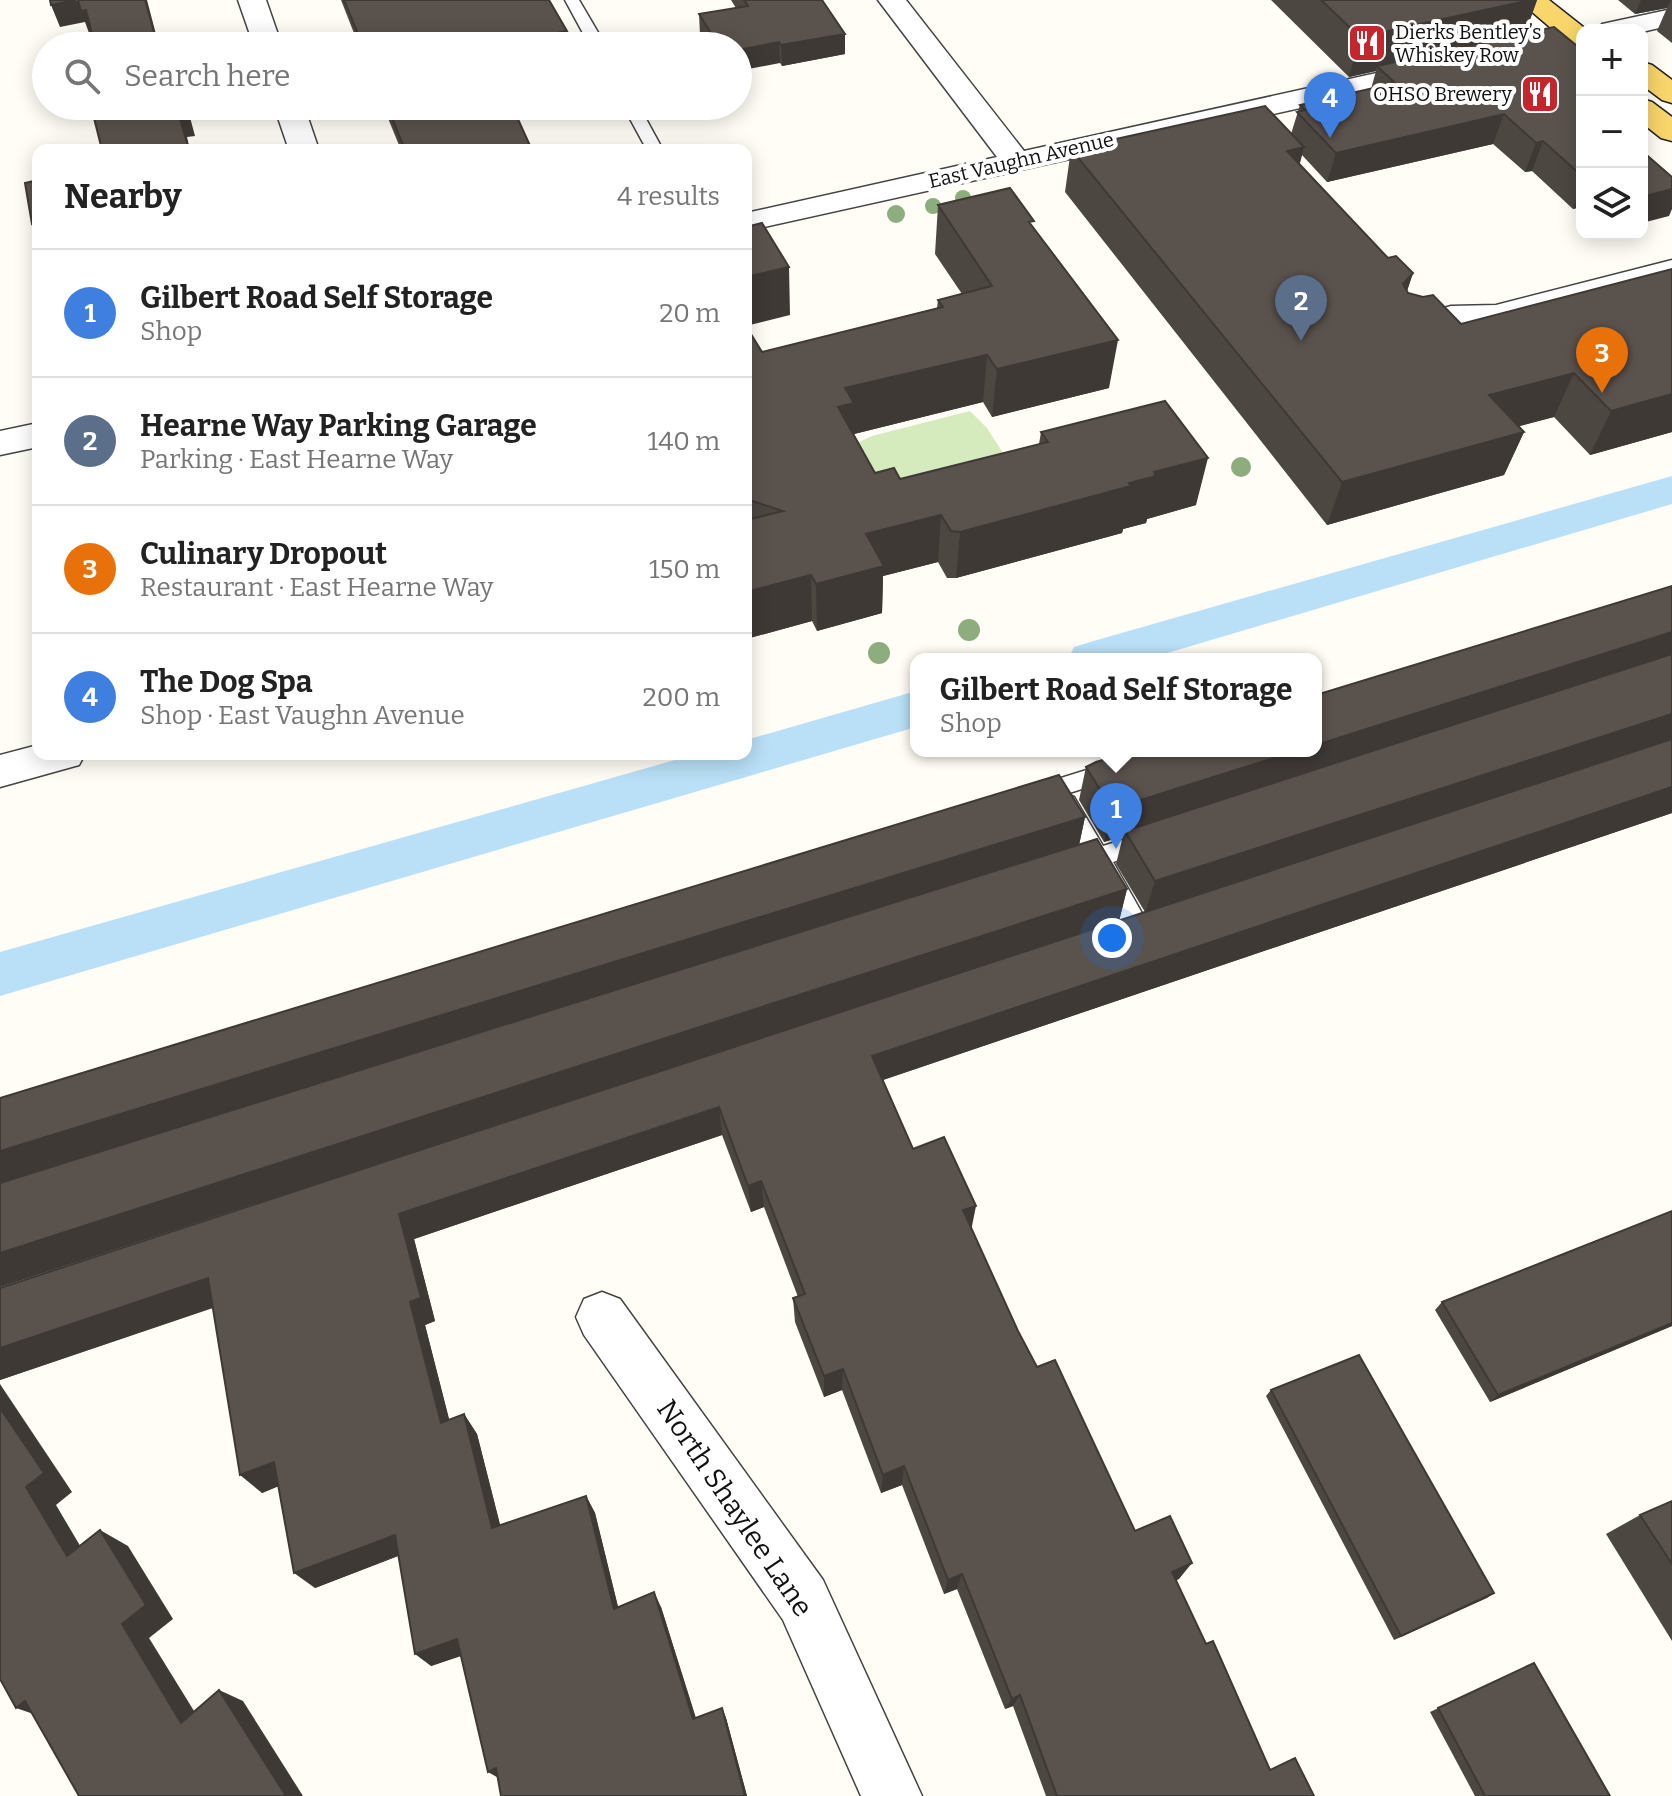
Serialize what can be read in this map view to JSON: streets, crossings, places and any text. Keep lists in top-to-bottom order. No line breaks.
{"streets":{"street":["East Vaughn Avenue","North Shaylee Lane"]},"places":{"restaurant":["Dierks Bentley’s Whiskey Row","OHSO Brewery"]},"page":{"map_buttons":["+","−"],"search":"Search here","pins":["4","2","3","1"],"heading":["Nearby","4 results"],"list":[{"mark":"1","name":"Gilbert Road Self Storage","note":"Shop","value":"20 m"},{"mark":"2","name":"Hearne Way Parking Garage","note":"Parking · East Hearne Way","value":"140 m"},{"mark":"3","name":"Culinary Dropout","note":"Restaurant · East Hearne Way","value":"150 m"},{"mark":"4","name":"The Dog Spa","note":"Shop · East Vaughn Avenue","value":"200 m"}],"popup":["Gilbert Road Self Storage","Shop"]}}
